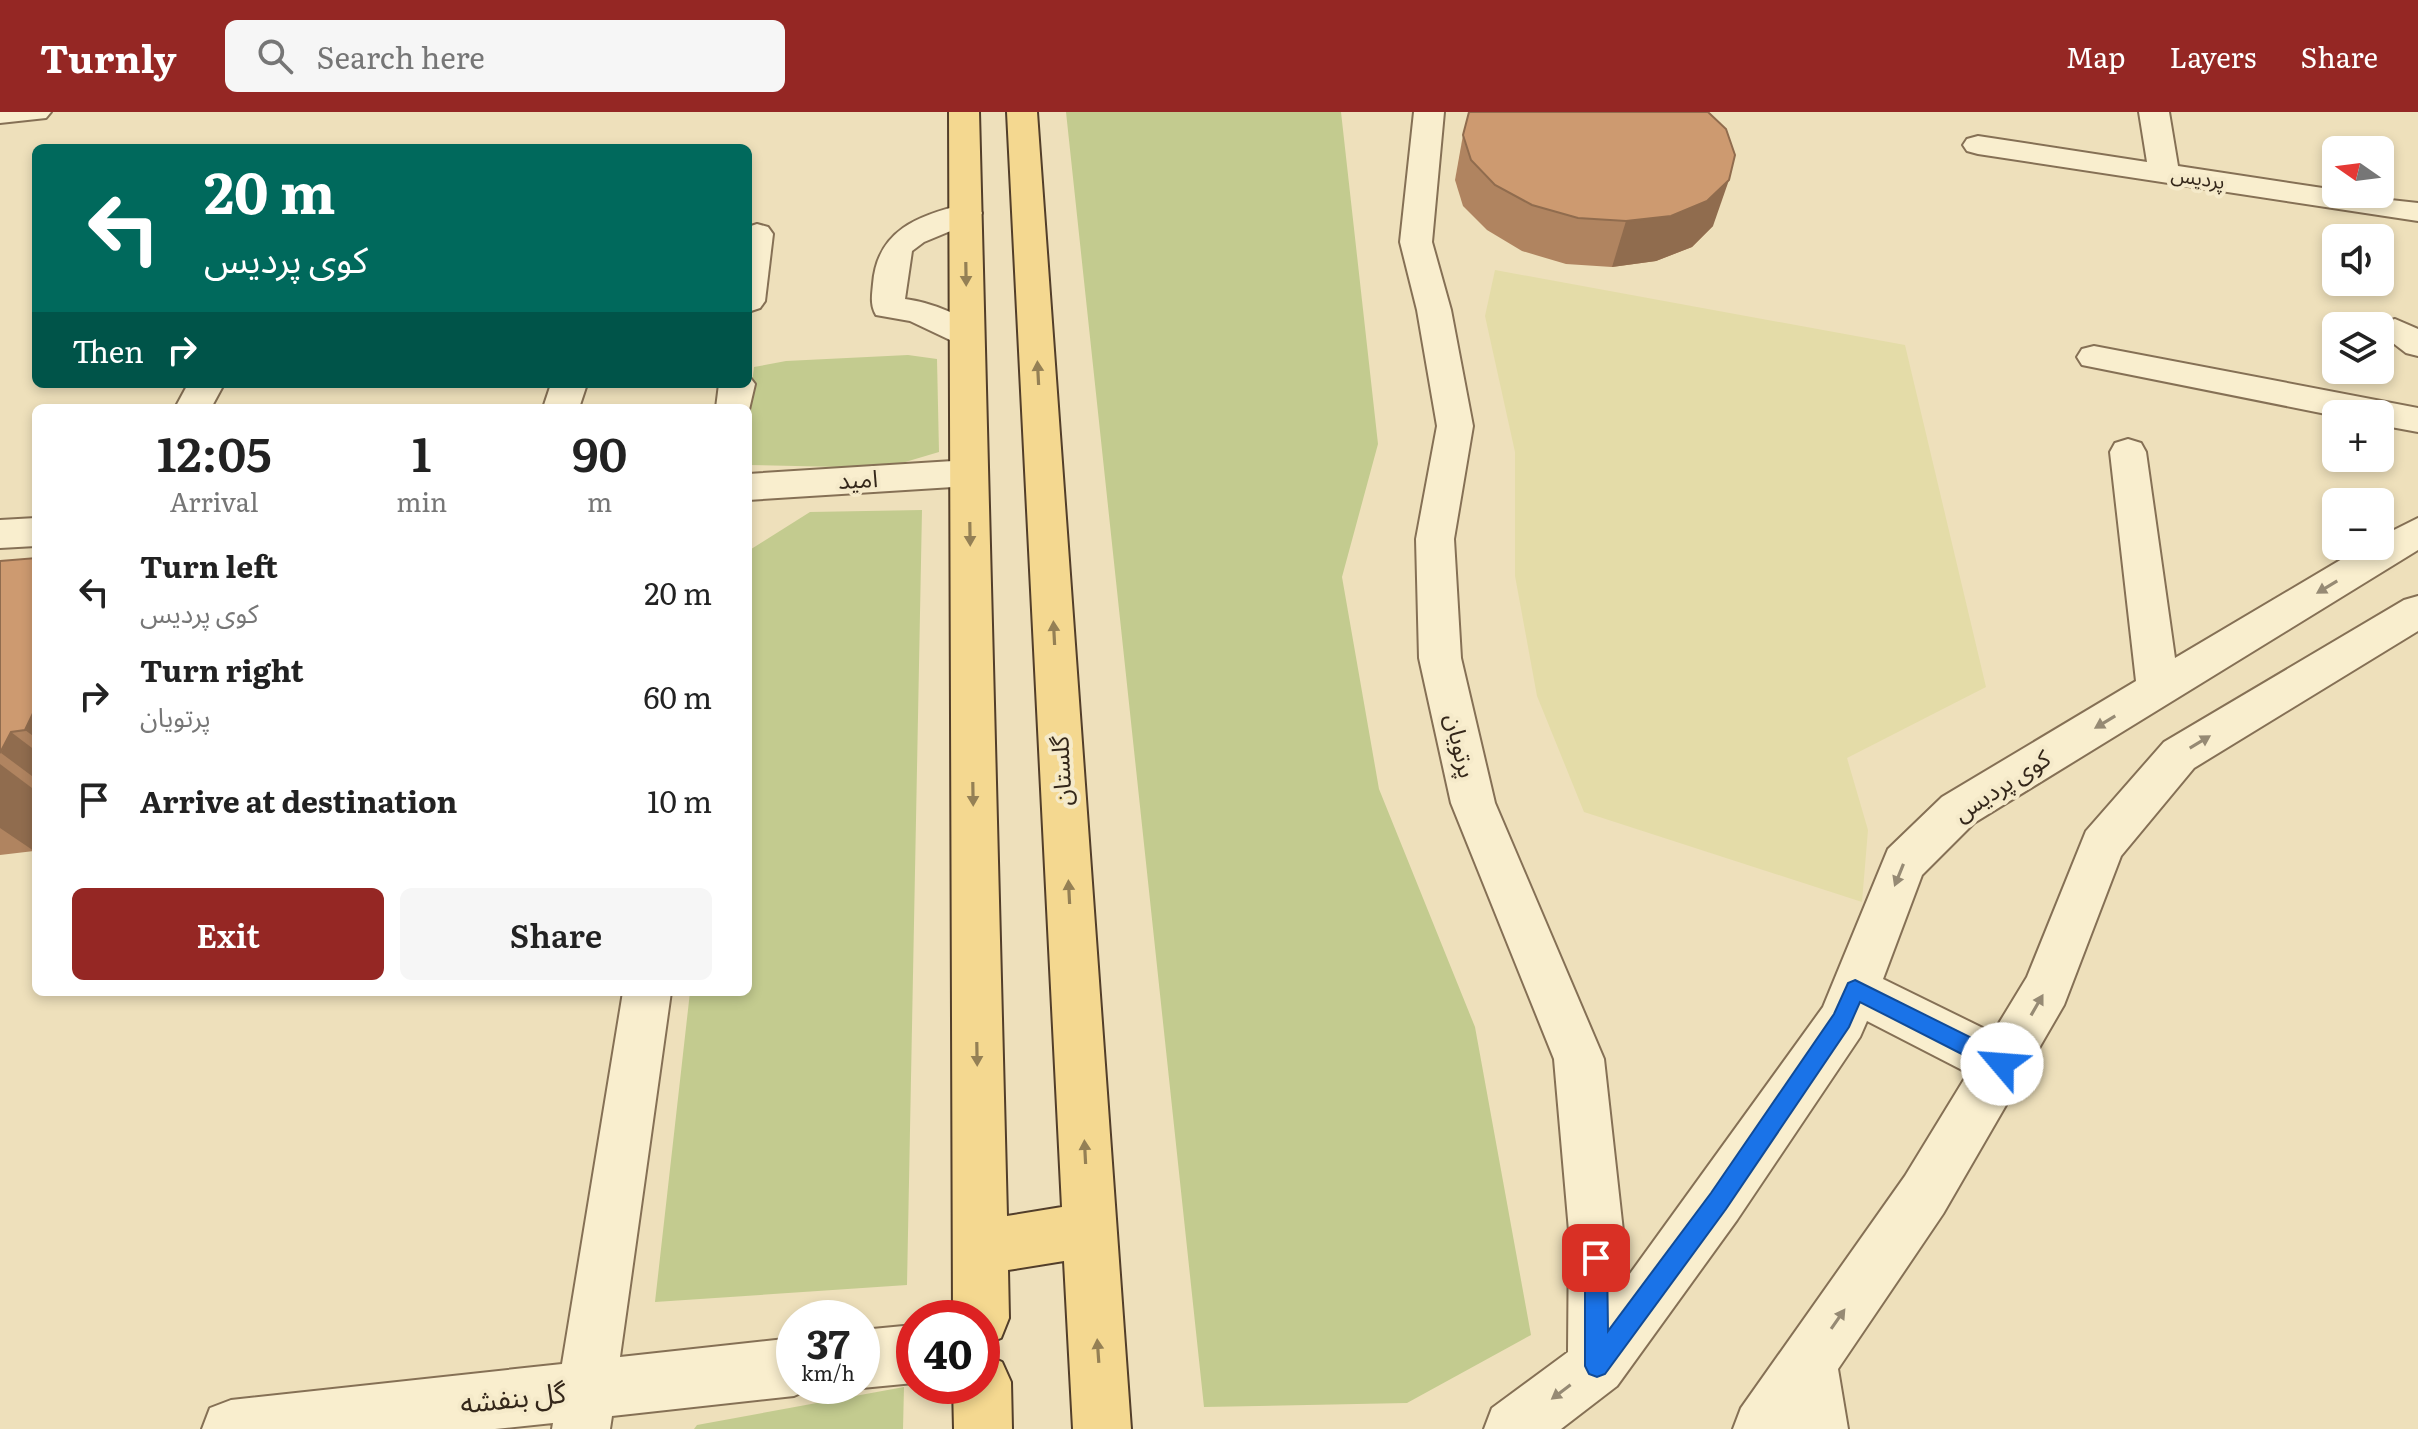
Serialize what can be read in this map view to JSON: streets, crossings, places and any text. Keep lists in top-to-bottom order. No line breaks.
{"streets":{"main road":["گلستان"],"street":["پردیس","امید","پرتویان","کوی پردیس","گل بنفشه"]},"crossings":[["پرتویان","کوی پردیس"]],"north":"left","page":{"header":"Turnly","search":"Search here","nav":["Map","Layers","Share"],"map_buttons":["+","−"],"turn":["20 m","کوی پردیس"],"then":"Then","eta":["12:05","Arrival","1","min","90","m"],"list":[{"name":"Turn left","note":"کوی پردیس","value":"20 m"},{"name":"Turn right","note":"پرتویان","value":"60 m"},{"name":"Arrive at destination","value":"10 m"}],"buttons":["Exit","Share"],"speed":"37 km/h","limit":"40"}}
